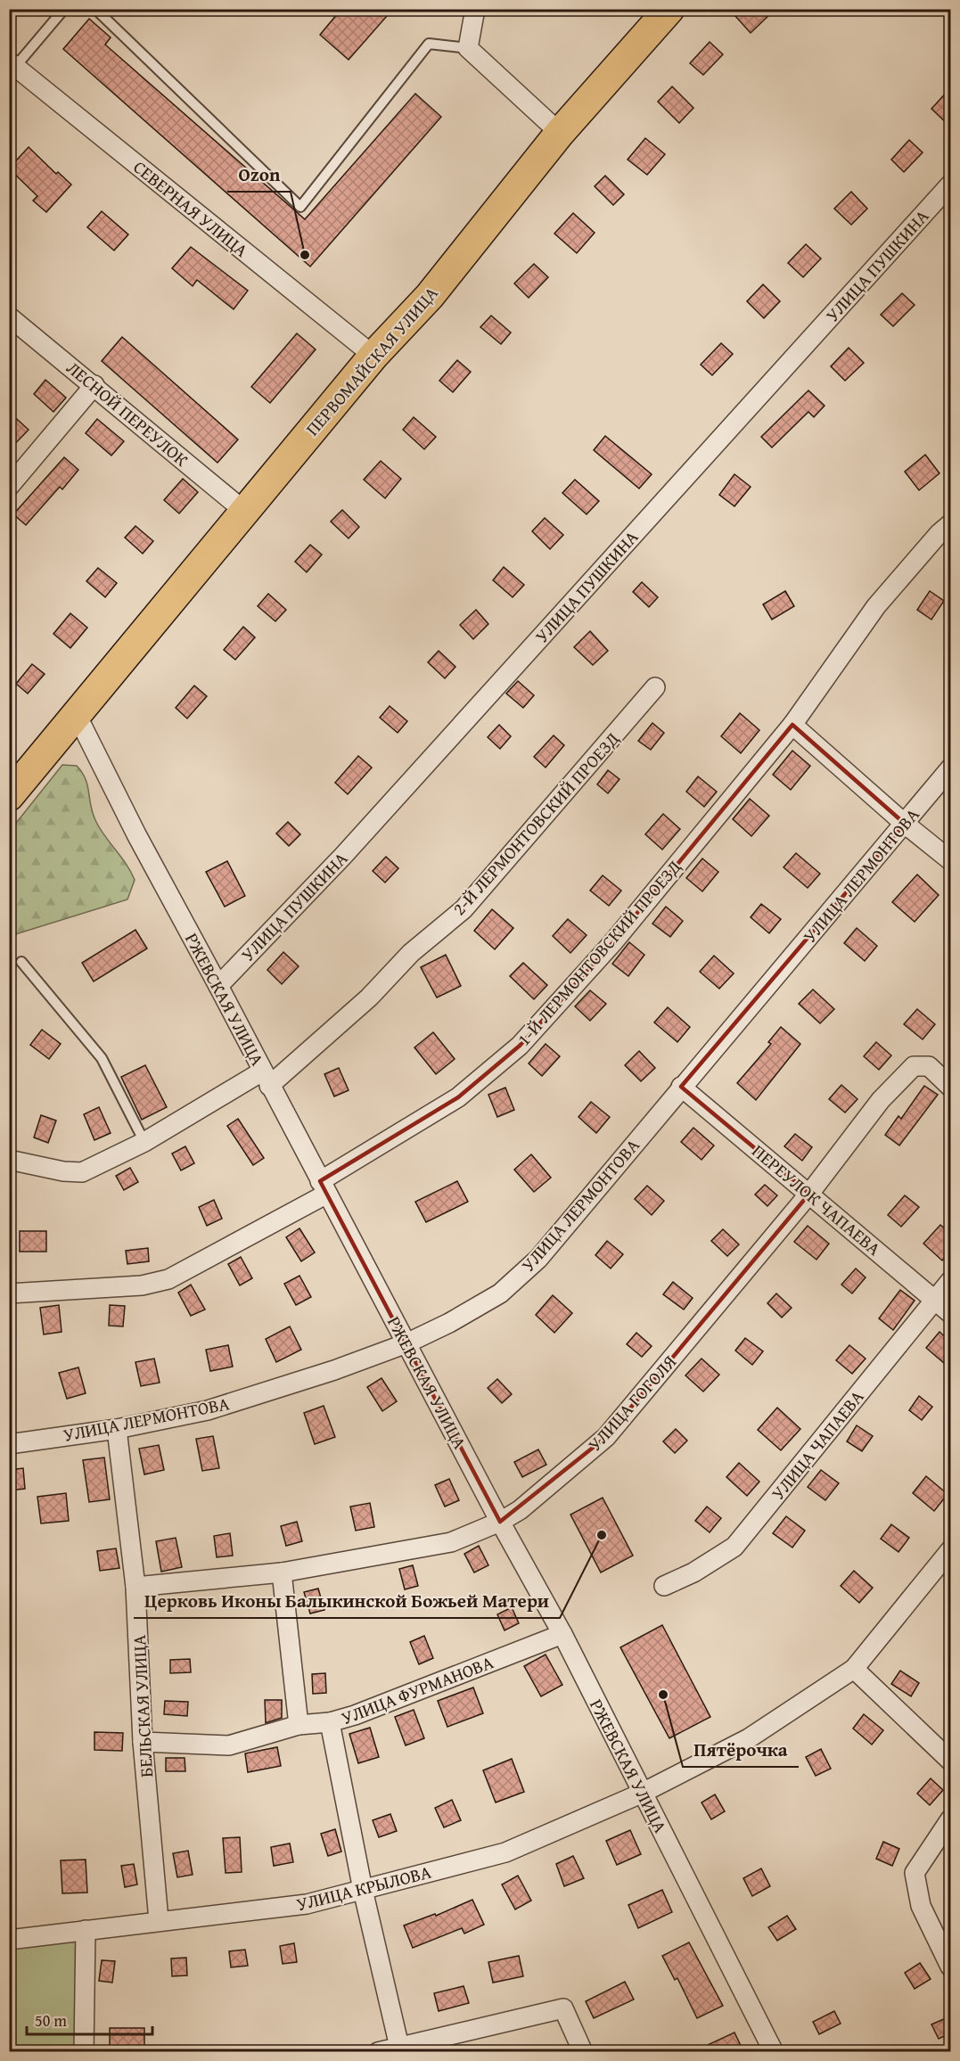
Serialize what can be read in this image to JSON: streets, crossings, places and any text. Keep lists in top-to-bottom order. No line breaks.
{"streets":{"main road":["ПЕРВОМАЙСКАЯ УЛИЦА"],"street":["СЕВЕРНАЯ УЛИЦА","УЛИЦА ПУШКИНА","ЛЕСНОЙ ПЕРЕУЛОК","2-Й ЛЕРМОНТОВСКИЙ ПРОЕЗД","УЛИЦА ЛЕРМОНТОВА","1-Й ЛЕРМОНТОВСКИЙ ПРОЕЗД","РЖЕВСКАЯ УЛИЦА","ПЕРЕУЛОК ЧАПАЕВА","УЛИЦА ГОГОЛЯ","УЛИЦА ЧАПАЕВА","УЛИЦА ФУРМАНОВА","БЕЛЬСКАЯ УЛИЦА","УЛИЦА КРЫЛОВА"]},"crossings":[["СЕВЕРНАЯ УЛИЦА","ПЕРВОМАЙСКАЯ УЛИЦА"],["УЛИЦА ПУШКИНА","РЖЕВСКАЯ УЛИЦА"],["ПЕРВОМАЙСКАЯ УЛИЦА","ЛЕСНОЙ ПЕРЕУЛОК"],["ПЕРВОМАЙСКАЯ УЛИЦА","РЖЕВСКАЯ УЛИЦА"],["2-Й ЛЕРМОНТОВСКИЙ ПРОЕЗД","РЖЕВСКАЯ УЛИЦА"],["УЛИЦА ЛЕРМОНТОВА","РЖЕВСКАЯ УЛИЦА"],["УЛИЦА ЛЕРМОНТОВА","ПЕРЕУЛОК ЧАПАЕВА"],["УЛИЦА ЛЕРМОНТОВА","БЕЛЬСКАЯ УЛИЦА"],["1-Й ЛЕРМОНТОВСКИЙ ПРОЕЗД","РЖЕВСКАЯ УЛИЦА"],["РЖЕВСКАЯ УЛИЦА","УЛИЦА ГОГОЛЯ"],["РЖЕВСКАЯ УЛИЦА","УЛИЦА ФУРМАНОВА"],["РЖЕВСКАЯ УЛИЦА","УЛИЦА КРЫЛОВА"],["ПЕРЕУЛОК ЧАПАЕВА","УЛИЦА ГОГОЛЯ"],["ПЕРЕУЛОК ЧАПАЕВА","УЛИЦА ЧАПАЕВА"],["УЛИЦА ГОГОЛЯ","БЕЛЬСКАЯ УЛИЦА"],["УЛИЦА ФУРМАНОВА","БЕЛЬСКАЯ УЛИЦА"],["БЕЛЬСКАЯ УЛИЦА","УЛИЦА КРЫЛОВА"]],"places":["Ozon","Церковь Иконы Балыкинской Божьей Матери","Пятёрочка"],"scale_bar":"50 m"}
